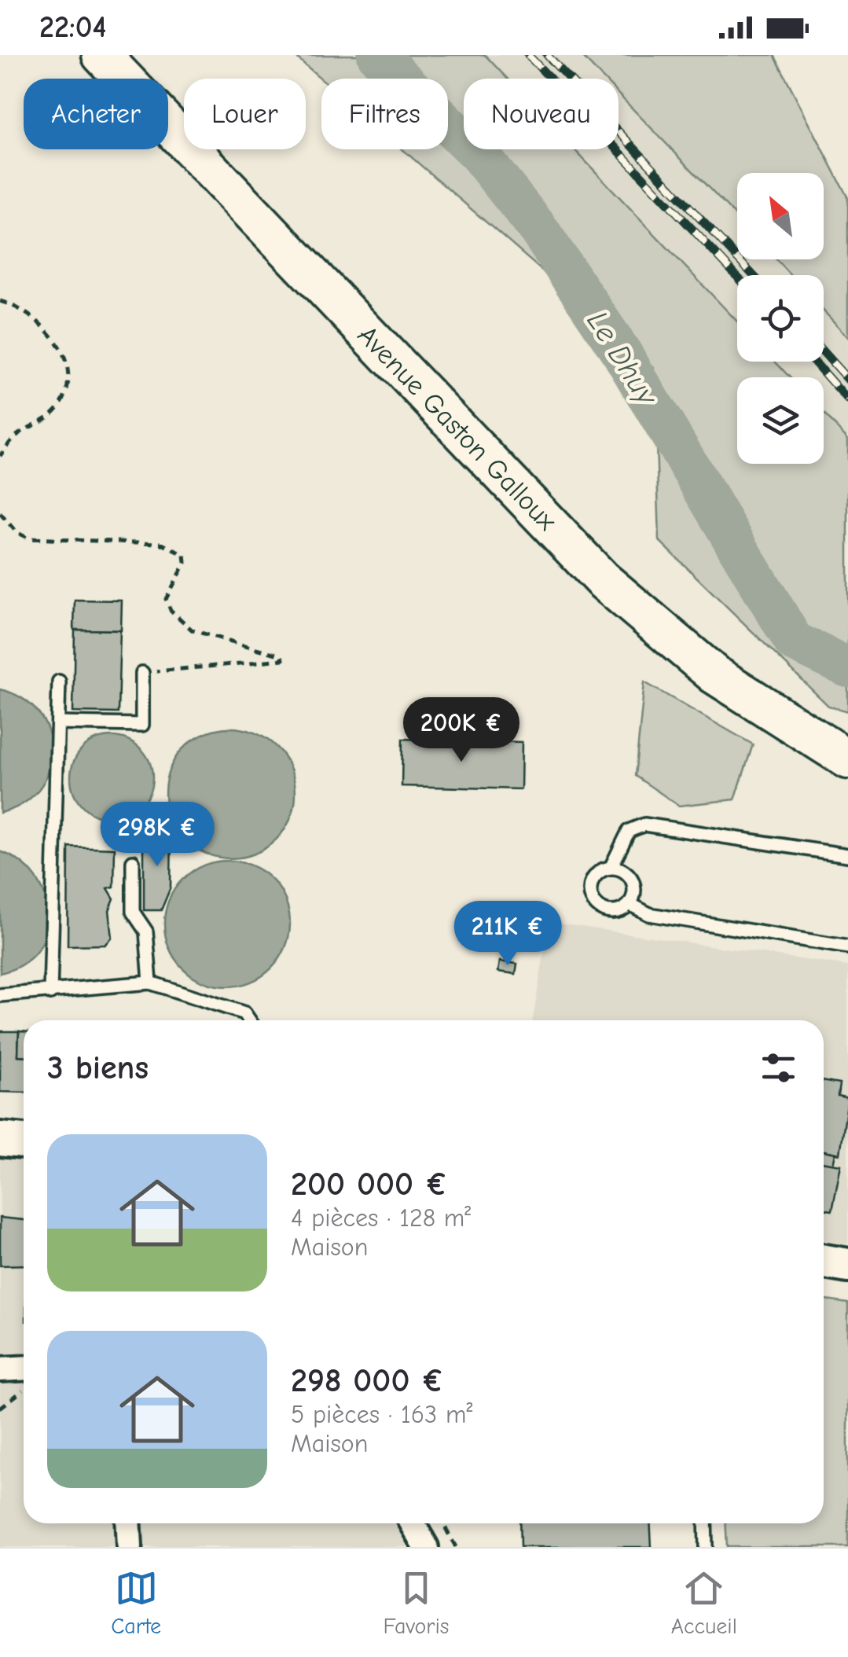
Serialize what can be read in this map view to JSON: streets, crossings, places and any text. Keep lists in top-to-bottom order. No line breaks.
{"streets":{"main road":["Avenue Gaston Galloux"]},"water":["Le Dhuy"],"north":"top left","page":{"status":"22:04","chip":["Acheter","Louer","Filtres","Nouveau"],"price":["200K €","298K €","211K €"],"heading":"3 biens","list":[{"name":"200 000 €","note":"4 pièces · 128 m² · Maison"},{"name":"298 000 €","note":"5 pièces · 163 m² · Maison"}],"tabs":["Carte","Favoris","Accueil"]}}
